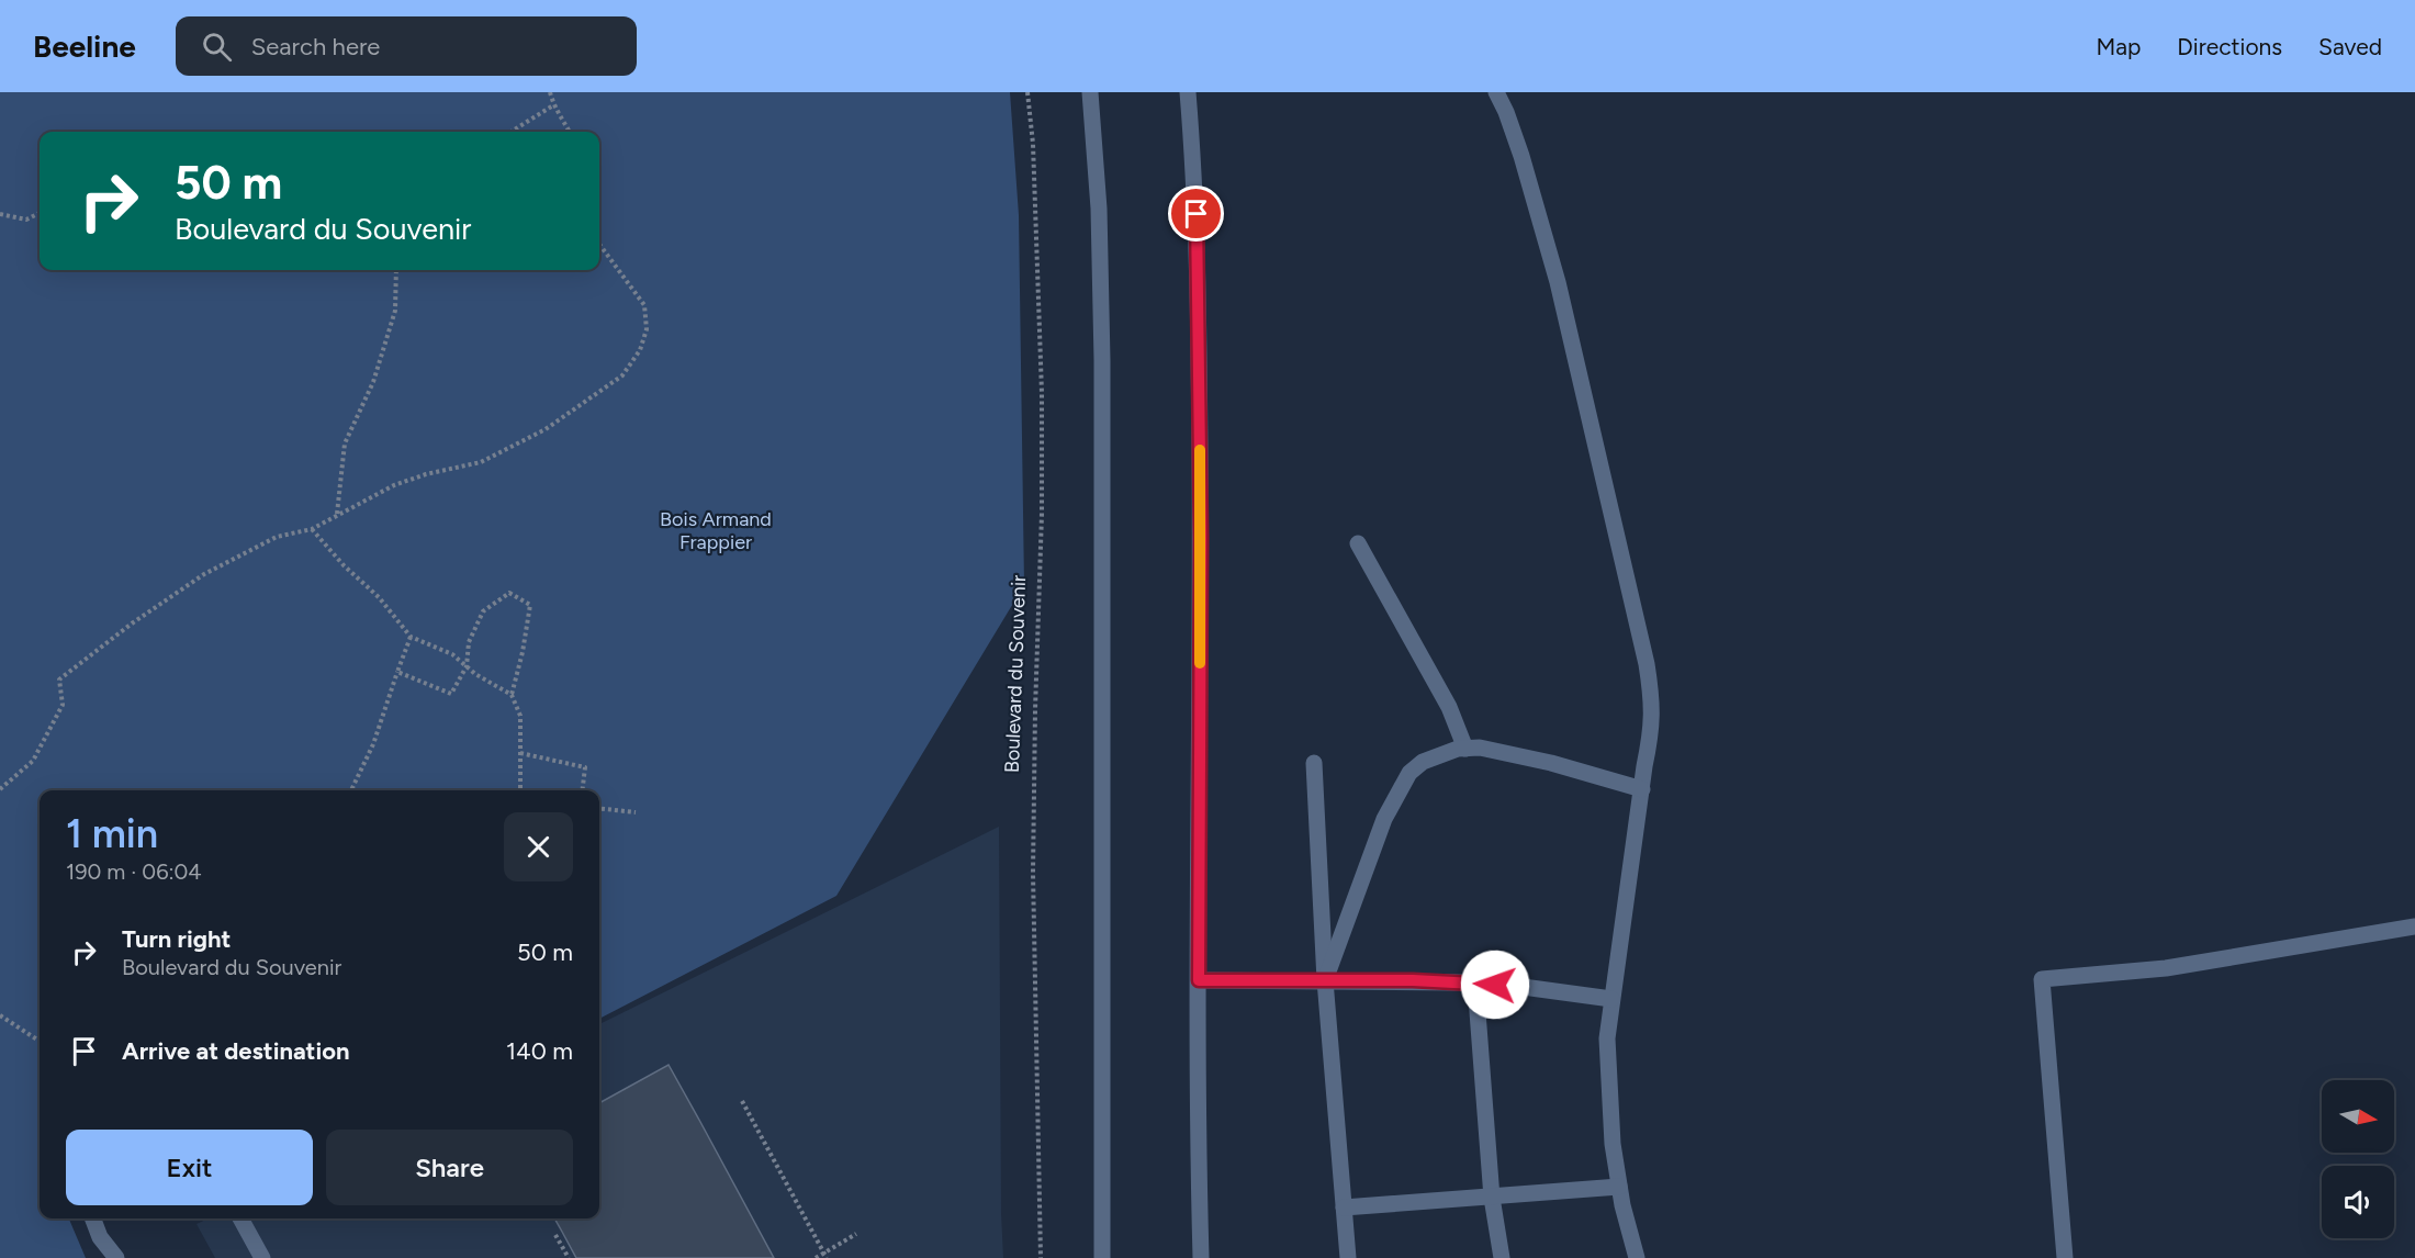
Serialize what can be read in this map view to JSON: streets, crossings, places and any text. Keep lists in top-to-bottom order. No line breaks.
{"streets":{"path":["Boulevard du Souvenir"]},"parks":["Bois Armand Frappier"],"north":"right","page":{"header":"Beeline","search":"Search here","nav":["Map","Directions","Saved"],"turn":["50 m","Boulevard du Souvenir"],"heading":["1 min","190 m · 06:04"],"list":[{"name":"Turn right","note":"Boulevard du Souvenir","value":"50 m"},{"name":"Arrive at destination","value":"140 m"}],"buttons":["Exit","Share"]}}
